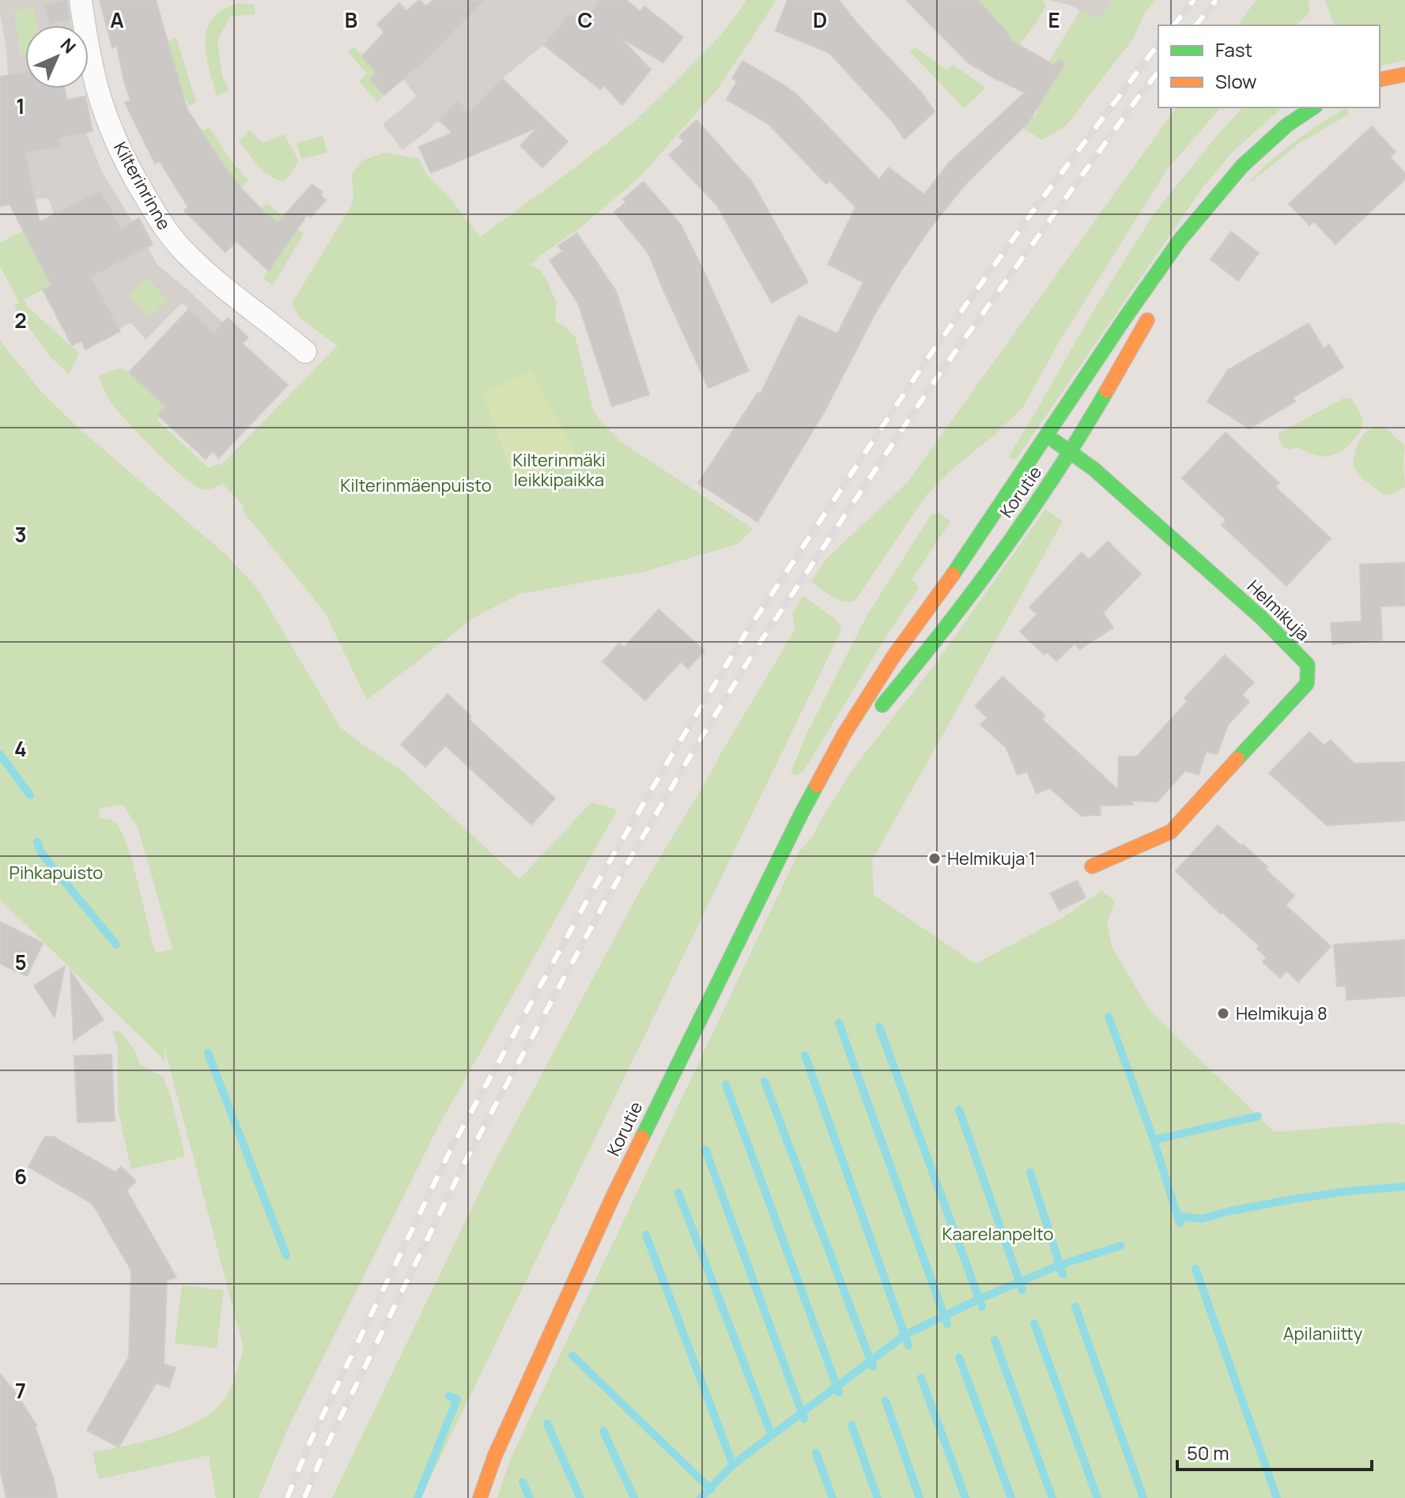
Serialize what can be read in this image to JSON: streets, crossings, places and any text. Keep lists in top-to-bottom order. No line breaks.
{"streets":{"street":["Kilterinrinne","Korutie","Helmikuja"]},"crossings":[["Korutie","Helmikuja"]],"parks":["Kilterinmäki leikkipaikka","Kilterinmäenpuisto","Pihkapuisto","Kaarelanpelto","Apilaniitty"],"places":["Helmikuja 1","Helmikuja 8"],"legend":["Fast","Slow"],"scale_bar":"50 m","north":"top right","grid":{"columns":["A","B","C","D","E"],"rows":["1","2","3","4","5","6","7"]}}
